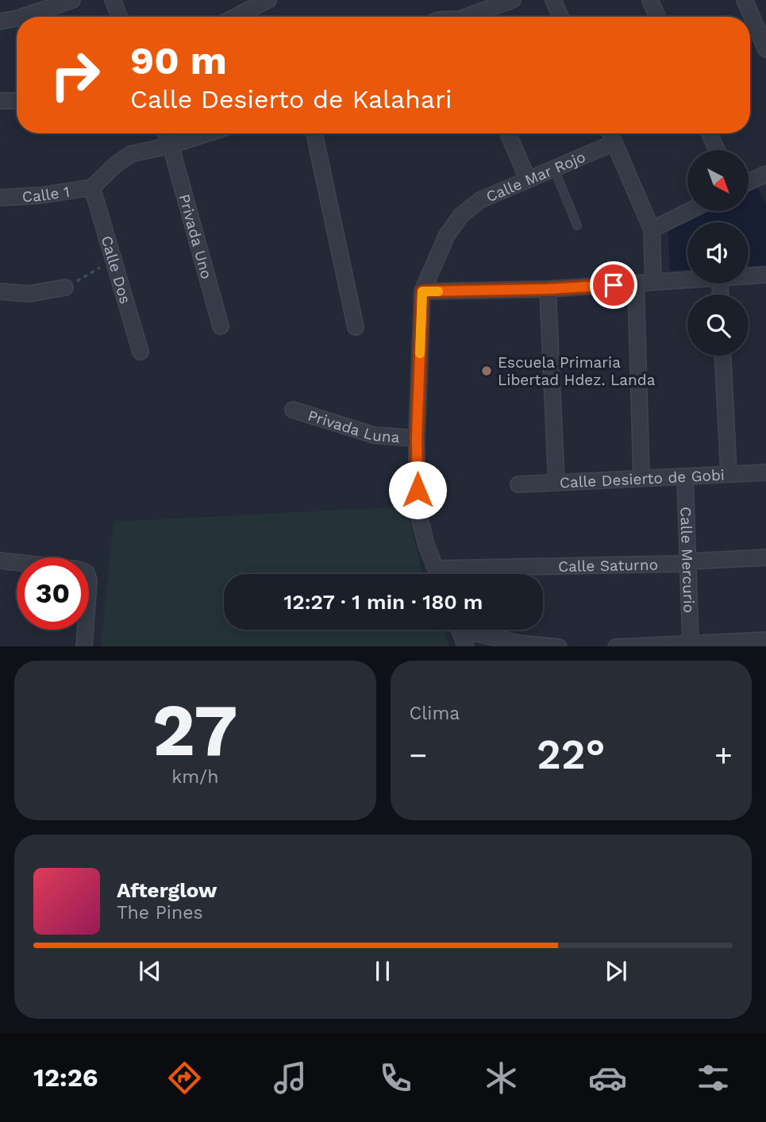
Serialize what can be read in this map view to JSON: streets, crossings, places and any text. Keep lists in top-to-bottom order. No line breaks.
{"streets":{"street":["Calle Mar Rojo","Calle 1","Privada Uno","Calle Dos","Privada Luna","Calle Desierto de Gobi","Calle Mercurio","Calle Saturno"]},"crossings":[["Calle 1","Calle Dos"],["Calle Desierto de Gobi","Calle Mercurio"],["Calle Mercurio","Calle Saturno"]],"places":["Escuela Primaria Libertad Hdez. Landa"],"north":"bottom right","page":{"turn":["90 m","Calle Desierto de Kalahari"],"limit":"30","trip":"12:27 · 1 min · 180 m","tile":[["27","km/h"],"Clima"],"heat":["−","22°","+"],"song":["Afterglow","The Pines"],"tabs":"12:26"}}
